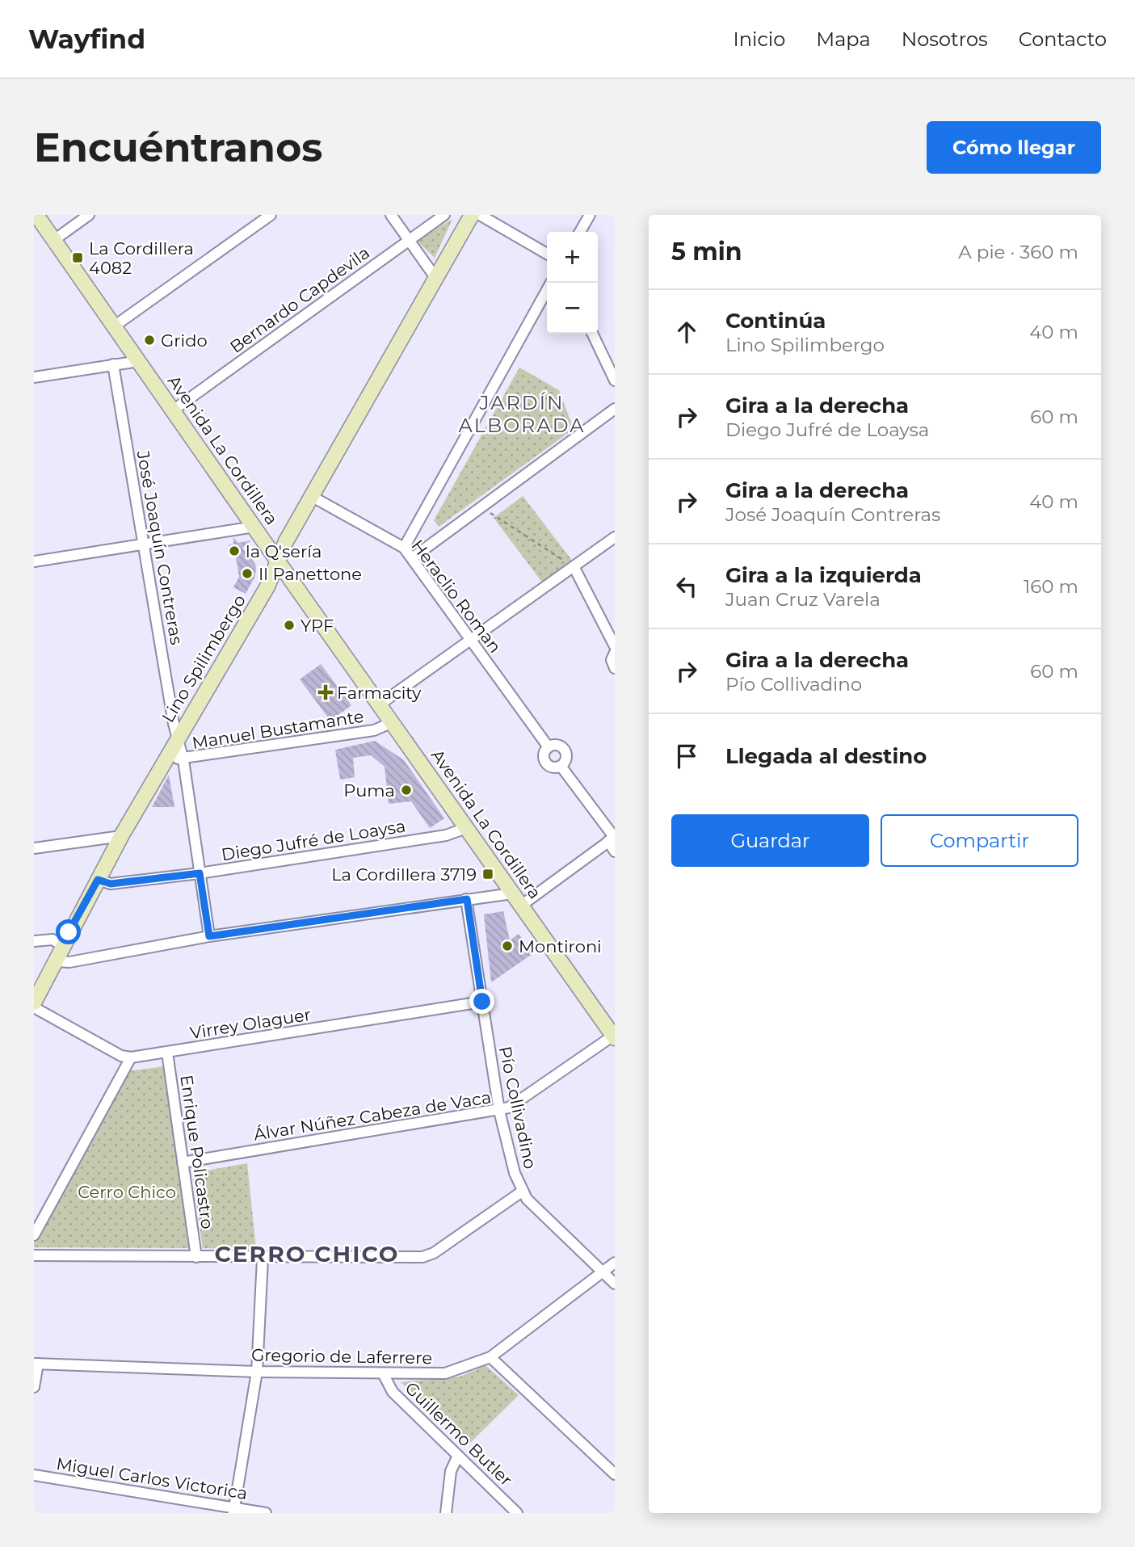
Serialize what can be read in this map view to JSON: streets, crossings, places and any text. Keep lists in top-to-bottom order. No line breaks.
{"streets":{"main road":["Avenida La Cordillera","Lino Spilimbergo"],"street":["Bernardo Capdevila","José Joaquín Contreras","Heraclio Roman","Manuel Bustamante","Diego Jufré de Loaysa","Virrey Olaguer","Pío Collivadino","Álvar Núñez Cabeza de Vaca","Enrique Policastro","Gregorio de Laferrere","Guillermo Butler","Miguel Carlos Victorica"]},"crossings":[["Bernardo Capdevila","Avenida La Cordillera"],["Avenida La Cordillera","Lino Spilimbergo"],["Avenida La Cordillera","Manuel Bustamante"],["Avenida La Cordillera","Diego Jufré de Loaysa"],["Avenida La Cordillera","Álvar Núñez Cabeza de Vaca"],["José Joaquín Contreras","Lino Spilimbergo"],["José Joaquín Contreras","Manuel Bustamante"],["José Joaquín Contreras","Diego Jufré de Loaysa"],["Heraclio Roman","Lino Spilimbergo"],["Heraclio Roman","Manuel Bustamante"],["Lino Spilimbergo","Manuel Bustamante"],["Lino Spilimbergo","Diego Jufré de Loaysa"],["Virrey Olaguer","Pío Collivadino"],["Virrey Olaguer","Enrique Policastro"],["Pío Collivadino","Álvar Núñez Cabeza de Vaca"],["Pío Collivadino","Gregorio de Laferrere"],["Álvar Núñez Cabeza de Vaca","Enrique Policastro"],["Gregorio de Laferrere","Guillermo Butler"]],"districts":["JARDÍN ALBORADA","CERRO CHICO"],"parks":["Cerro Chico"],"places":{"transit":["La Cordillera 4082","La Cordillera 3719"],"other":["Grido","la Q'sería","Il Panettone","YPF","Puma","Montironi"],"health":["Farmacity"]},"page":{"header":"Wayfind","nav":["Inicio","Mapa","Nosotros","Contacto"],"buttons":["Cómo llegar",["Guardar","Compartir"]],"title":"Encuéntranos","heading":["5 min","A pie · 360 m"],"map_buttons":["+","−"],"list":[["Continúa","Lino Spilimbergo","40 m"],["Gira a la derecha","Diego Jufré de Loaysa","60 m"],["Gira a la derecha","José Joaquín Contreras","40 m"],["Gira a la izquierda","Juan Cruz Varela","160 m"],["Gira a la derecha","Pío Collivadino","60 m"],"Llegada al destino"]}}
